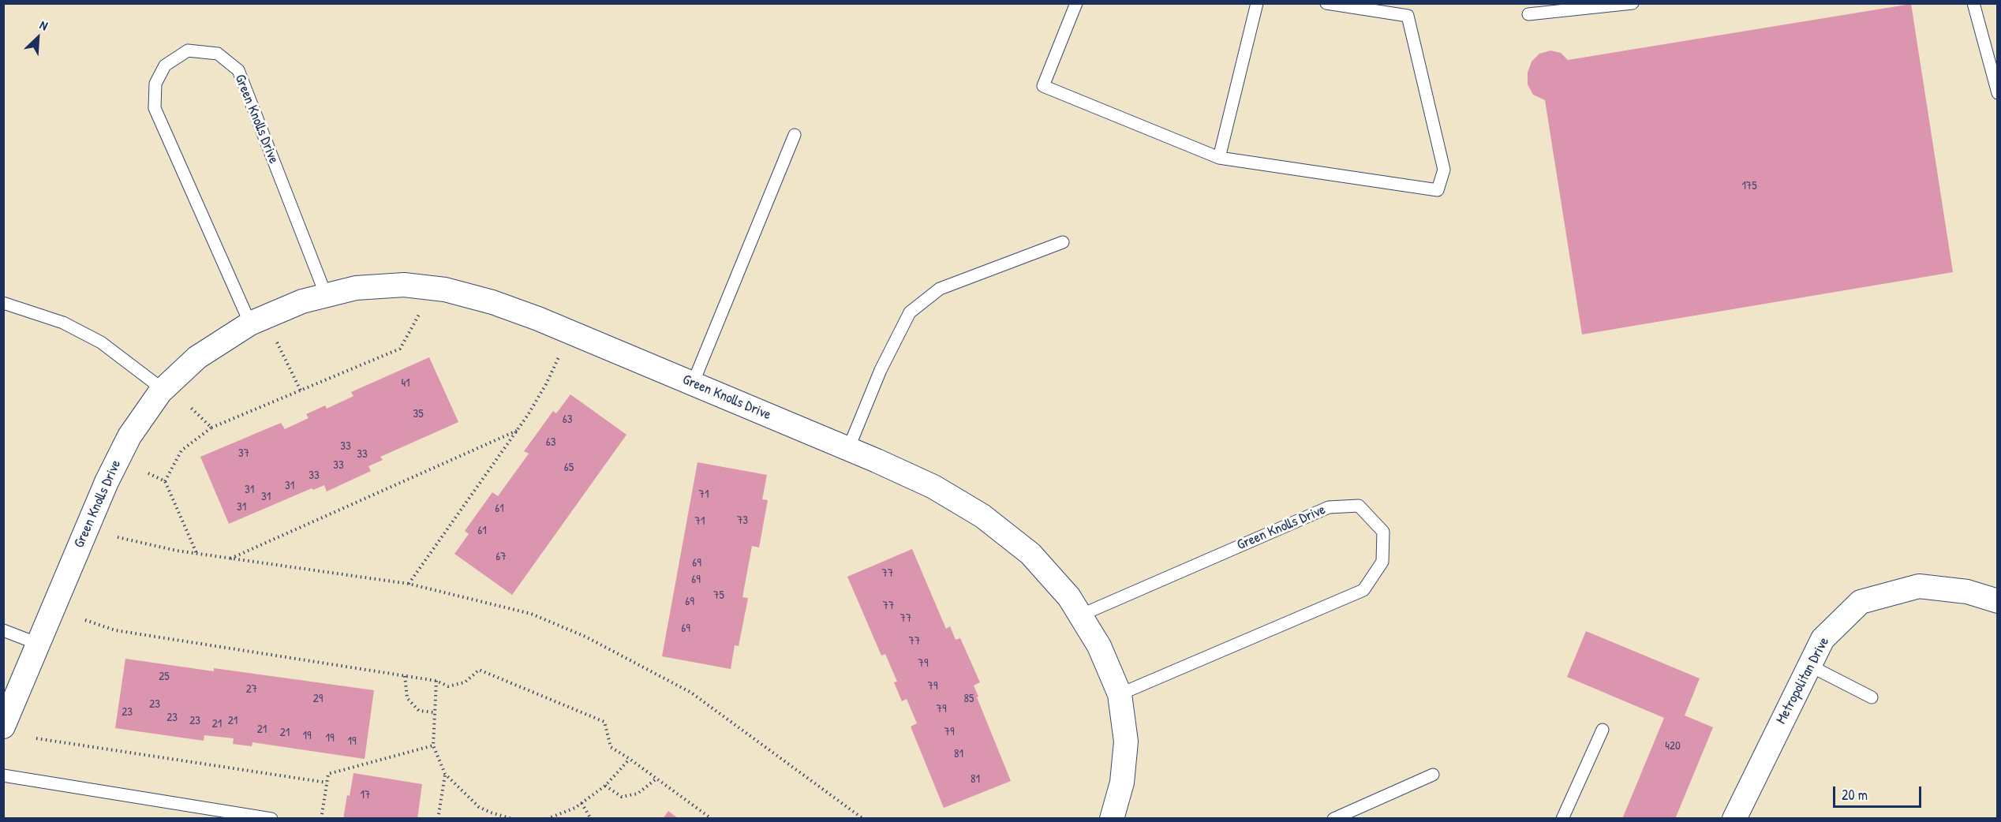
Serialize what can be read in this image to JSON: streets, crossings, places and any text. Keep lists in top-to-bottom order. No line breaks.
{"streets":{"street":["Green Knolls Drive","Metropolitan Drive"]},"house_numbers":["175","41","35","63","63","33","37","33","33","65","33","31","31","71","31","31","61","73","71","61","67","69","77","69","75","69","77","77","69","77","79","25","79","27","29","85","23","79","23","23","23","21","21","21","79","21","19","19","19","420","81","81","17"],"scale_bar":"20 m","north":"top right"}
